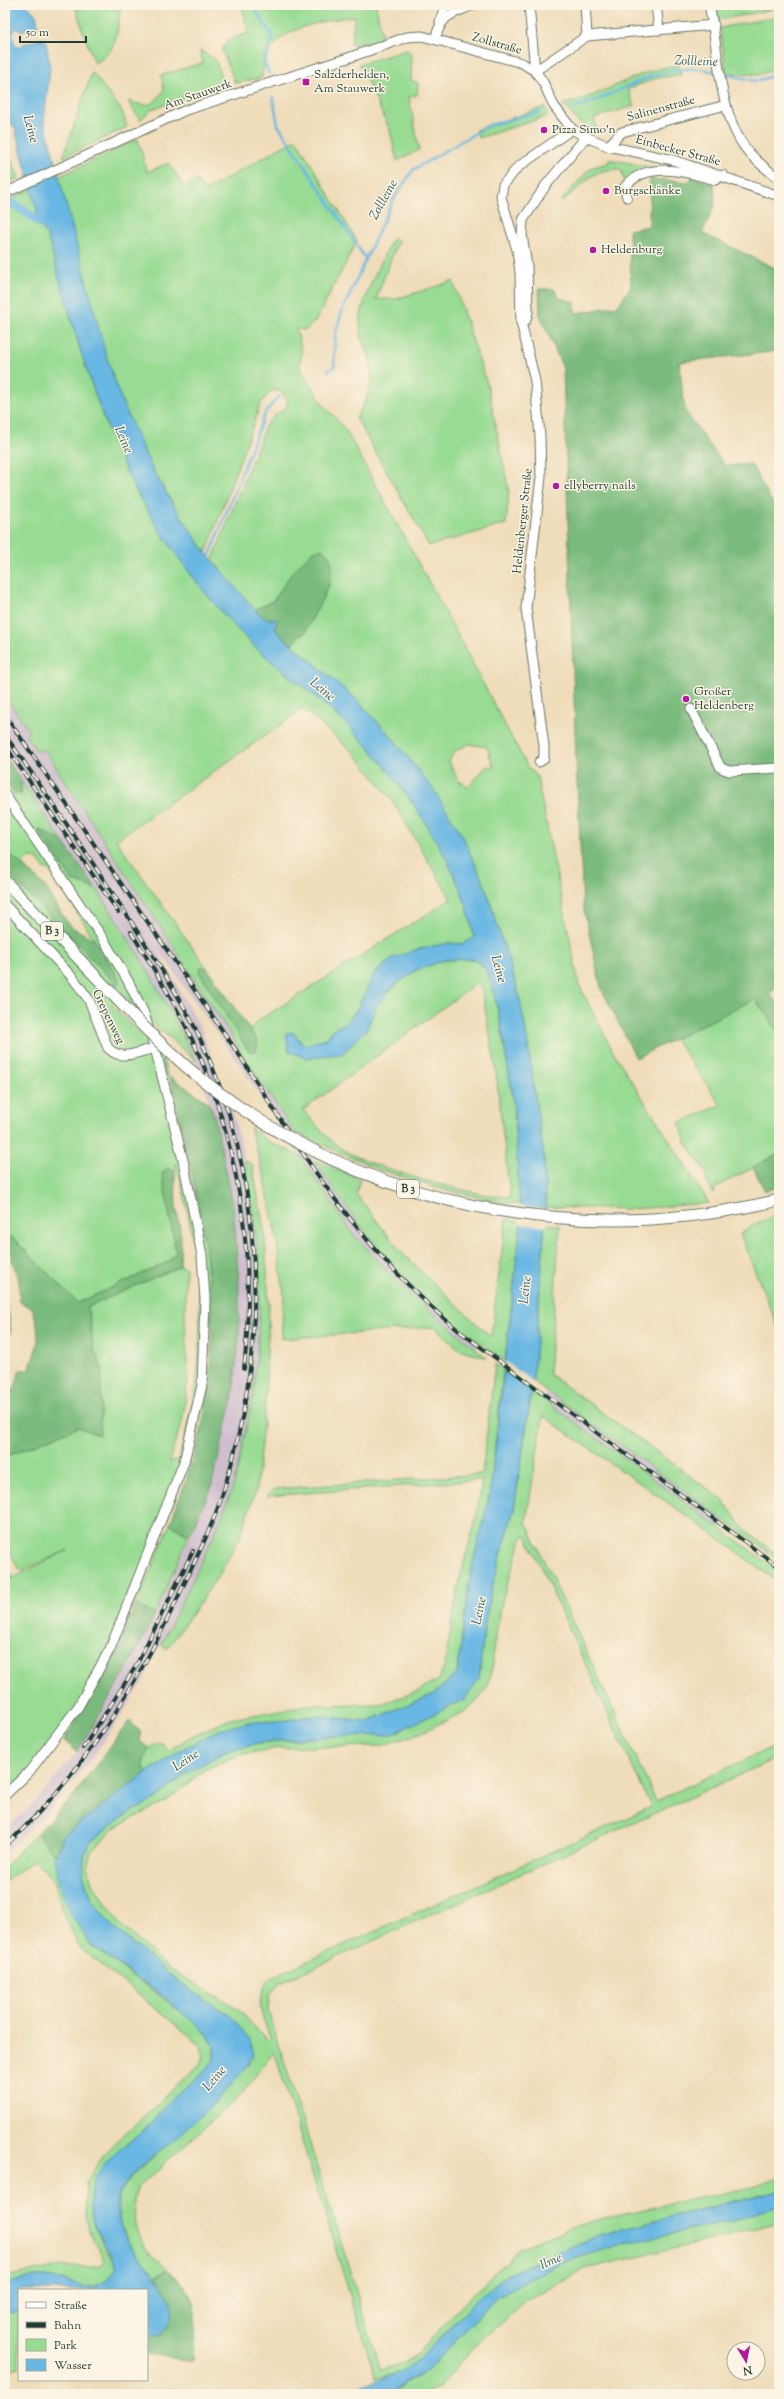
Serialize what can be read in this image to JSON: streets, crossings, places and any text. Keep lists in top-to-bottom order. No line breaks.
{"streets":{"main road":["B 3"],"street":["Zollstraße","Am Stauwerk","Salinenstraße","Einbecker Straße","Heldenberger Straße","Grepenweg"]},"crossings":[["Zollstraße","Am Stauwerk"],["Zollstraße","Einbecker Straße"],["Salinenstraße","Einbecker Straße"]],"water":["Zollleine","Leine","Ilme"],"places":{"transit":["Salzderhelden, Am Stauwerk"],"other":["Pizza Simo'n","Burgschänke","Heldenburg","ellyberry nails","Großer Heldenberg"]},"legend":["Straße","Bahn","Park","Wasser"],"scale_bar":"50 m","north":"bottom"}
